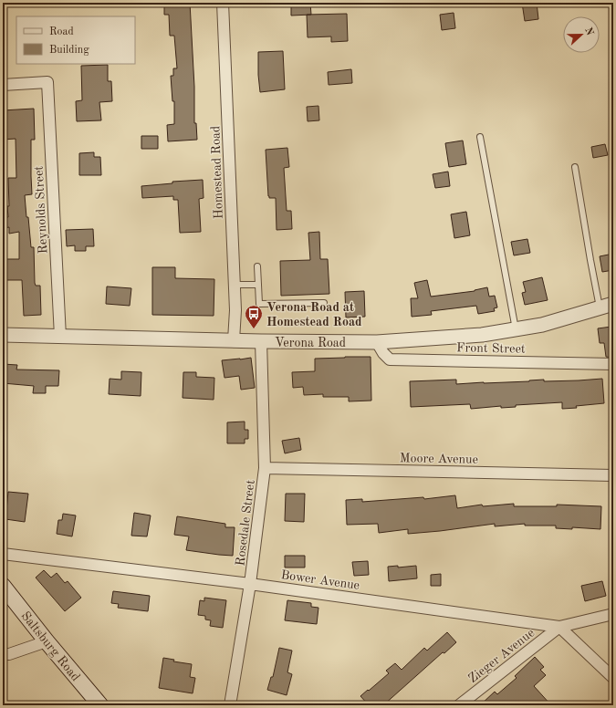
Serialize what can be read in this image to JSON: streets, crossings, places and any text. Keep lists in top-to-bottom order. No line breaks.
{"streets":{"main road":["Saltsburg Road"],"street":["Homestead Road","Reynolds Street","Verona Road","Front Street","Moore Avenue","Rosedale Street","Bower Avenue","Zieger Avenue"]},"crossings":[["Homestead Road","Verona Road"],["Reynolds Street","Verona Road"],["Verona Road","Front Street"],["Verona Road","Rosedale Street"],["Moore Avenue","Rosedale Street"],["Rosedale Street","Bower Avenue"],["Bower Avenue","Zieger Avenue"]],"places":{"bus stop":["Verona Road at Homestead Road"]},"legend":["Road","Building"],"north":"right"}
